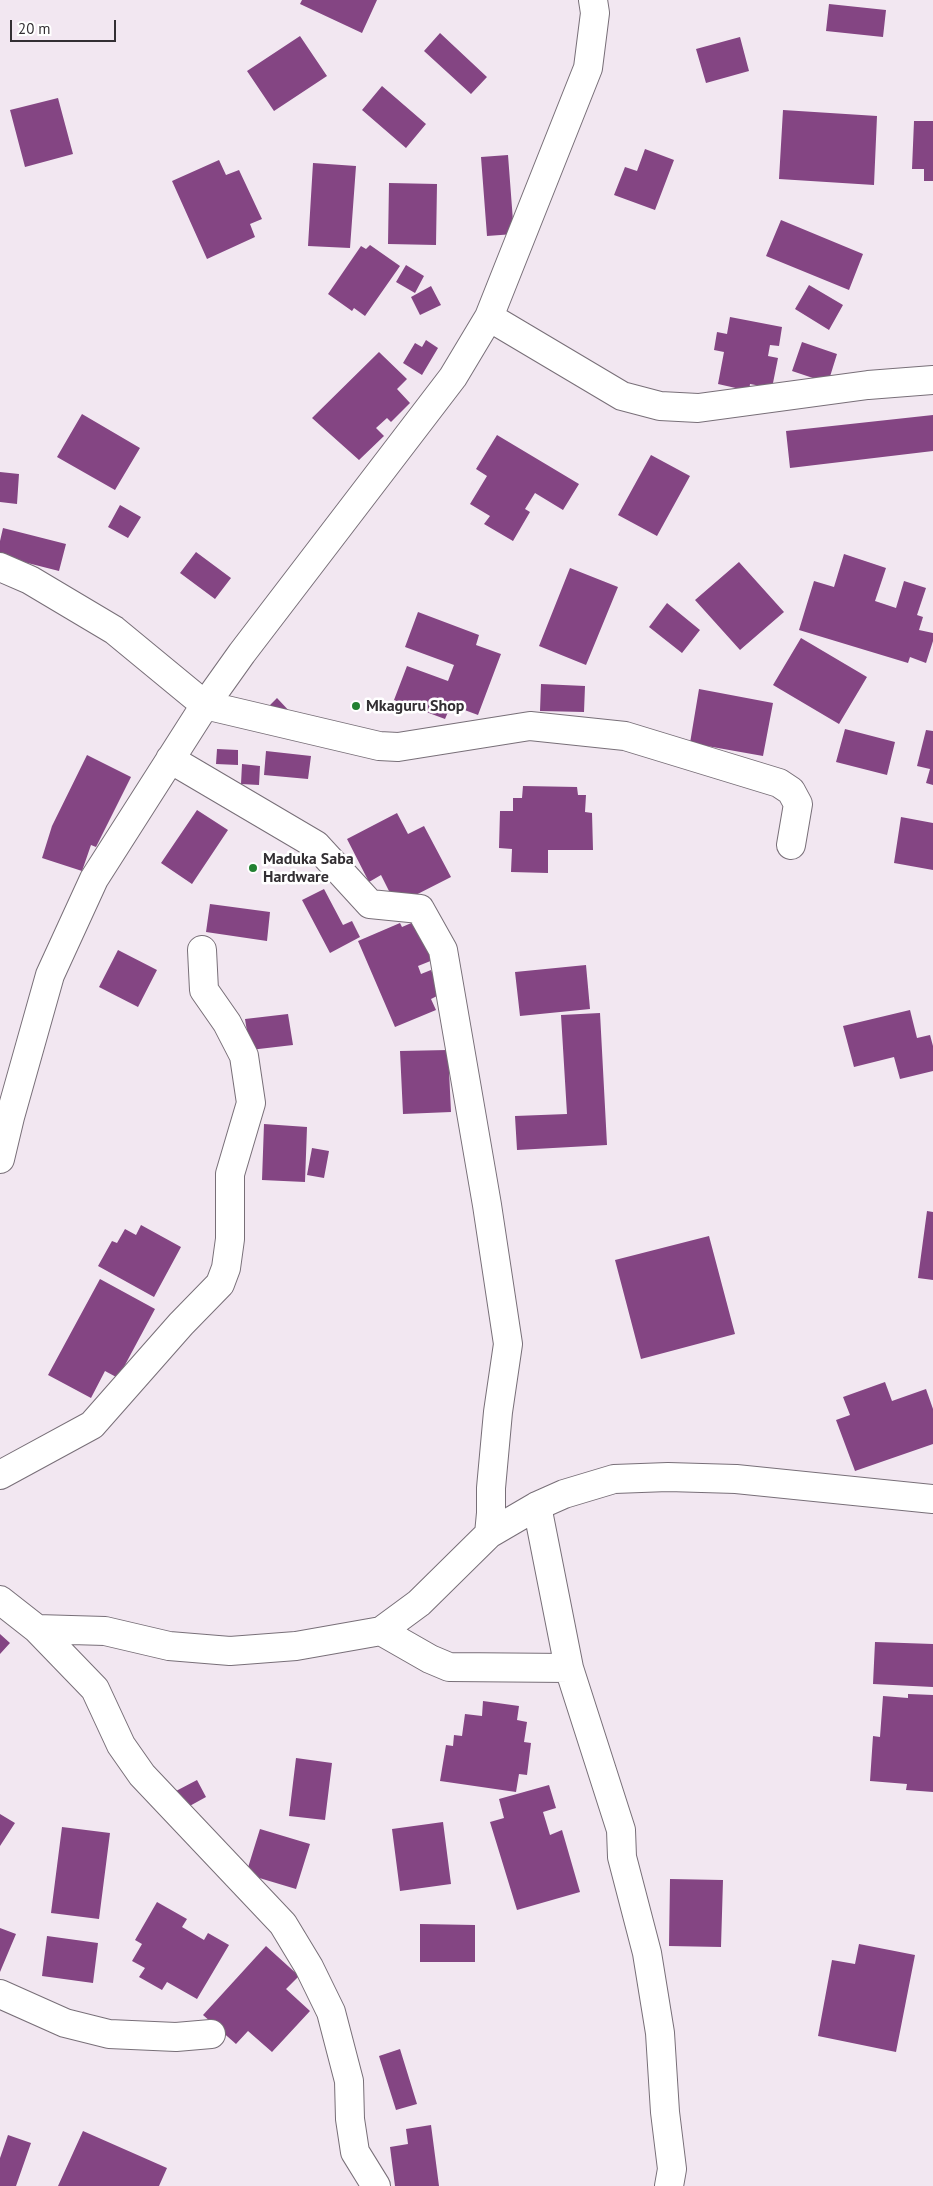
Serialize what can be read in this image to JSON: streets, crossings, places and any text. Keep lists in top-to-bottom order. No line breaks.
{"places":["Mkaguru Shop","Maduka Saba Hardware"],"scale_bar":"20 m"}
